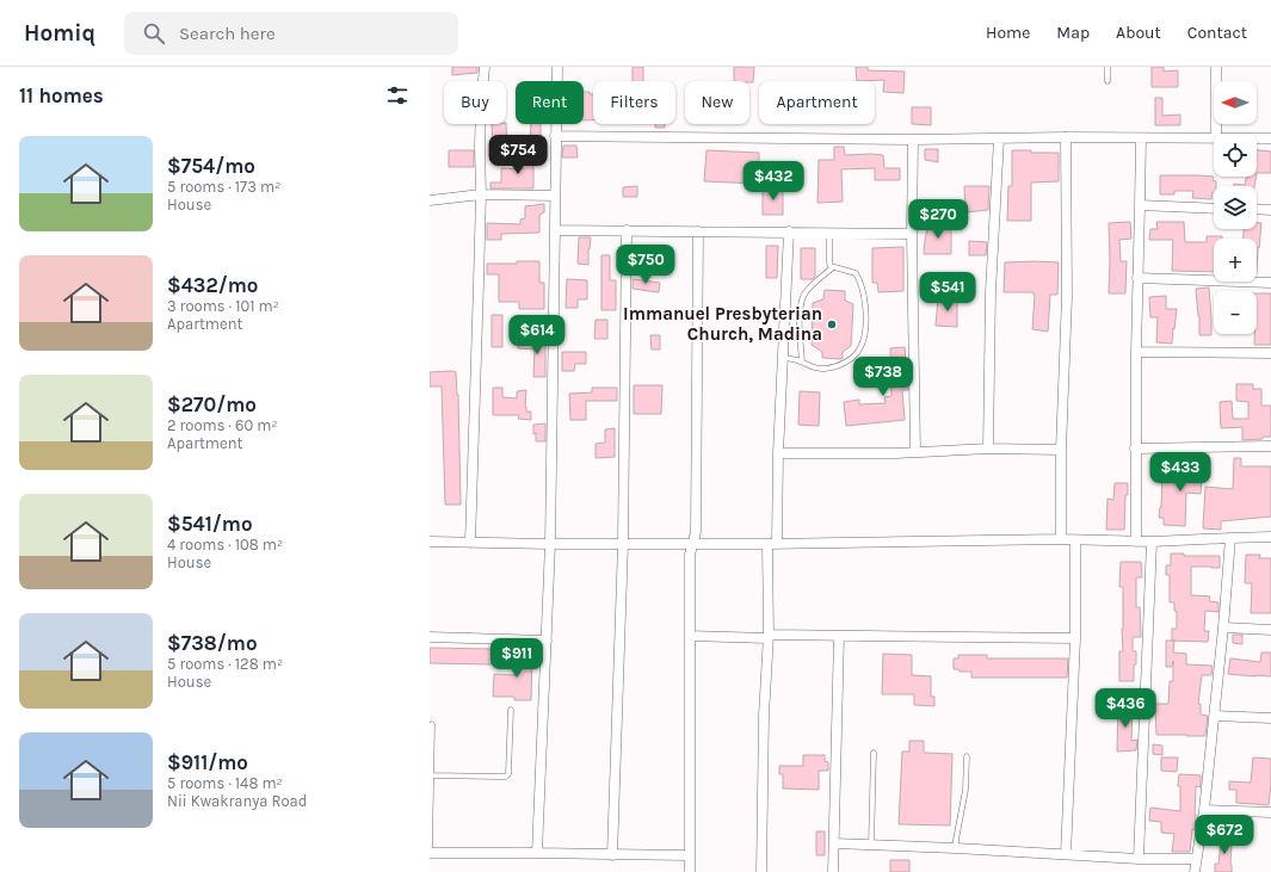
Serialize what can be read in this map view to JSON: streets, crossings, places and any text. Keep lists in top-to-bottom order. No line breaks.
{"places":["Immanuel Presbyterian Church, Madina"],"north":"left","page":{"header":"Homiq","search":"Search here","nav":["Home","Map","About","Contact"],"heading":"11 homes","map_buttons":["+","−"],"chip":["Buy","Rent","Filters","New","Apartment"],"list":[{"name":"$754/mo","note":"5 rooms · 173 m² · House"},{"name":"$432/mo","note":"3 rooms · 101 m² · Apartment"},{"name":"$270/mo","note":"2 rooms · 60 m² · Apartment"},{"name":"$541/mo","note":"4 rooms · 108 m² · House"},{"name":"$738/mo","note":"5 rooms · 128 m² · House"},{"name":"$911/mo","note":"5 rooms · 148 m² · Nii Kwakranya Road"}],"price":["$754","$432","$270","$750","$541","$614","$738","$433","$911","$436","$672"]}}
